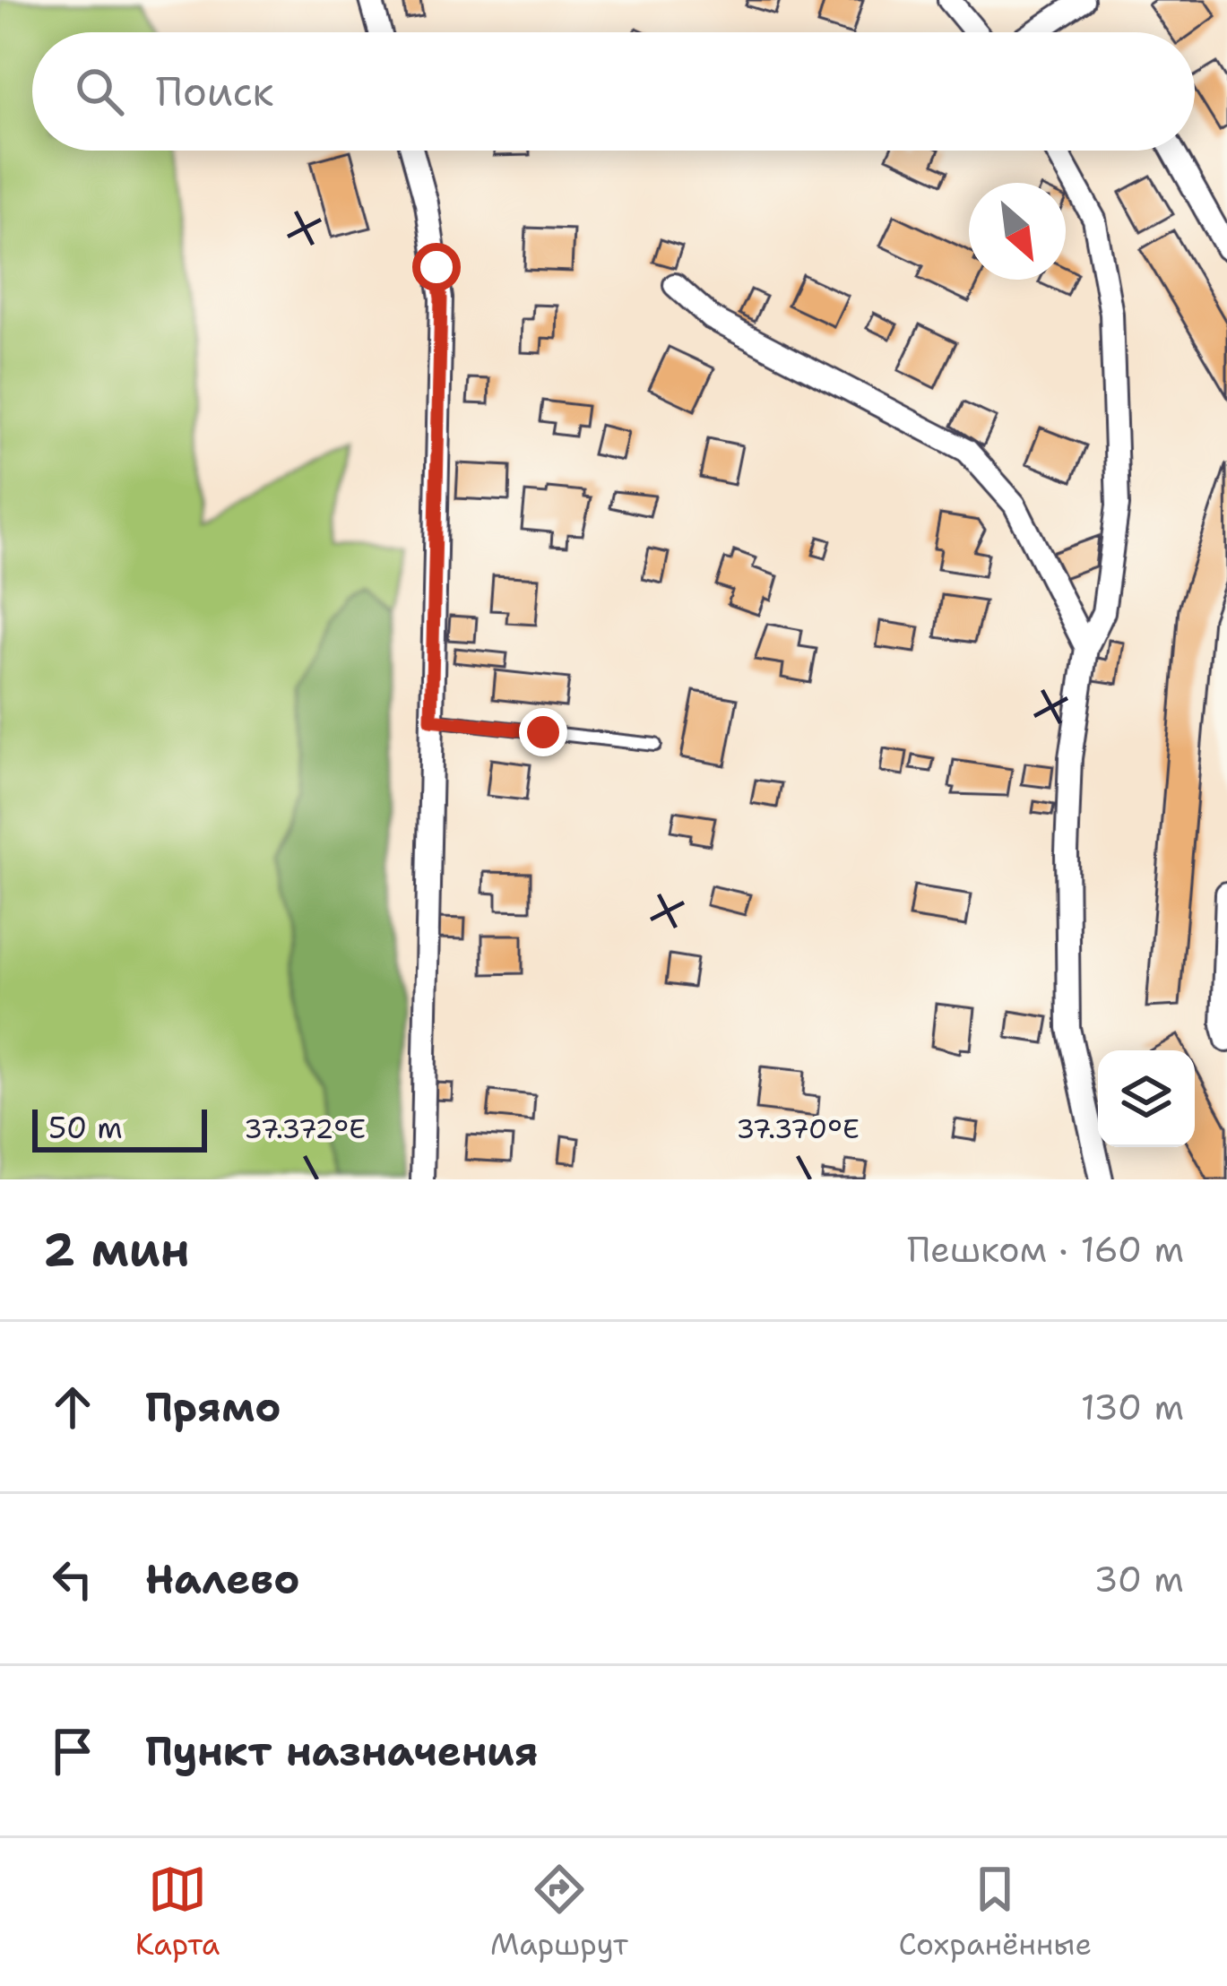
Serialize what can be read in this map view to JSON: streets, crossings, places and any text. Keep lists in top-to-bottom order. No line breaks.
{"scale_bar":"50 m","north":"bottom right","page":{"search":"Поиск","scale":"50 m","heading":["2 мин","Пешком · 160 m"],"list":[["Прямо","130 m"],["Налево","30 m"],"Пункт назначения"],"nav":["Карта","Маршрут","Сохранённые"]},"coordinates":["37.372°E","37.370°E"]}
